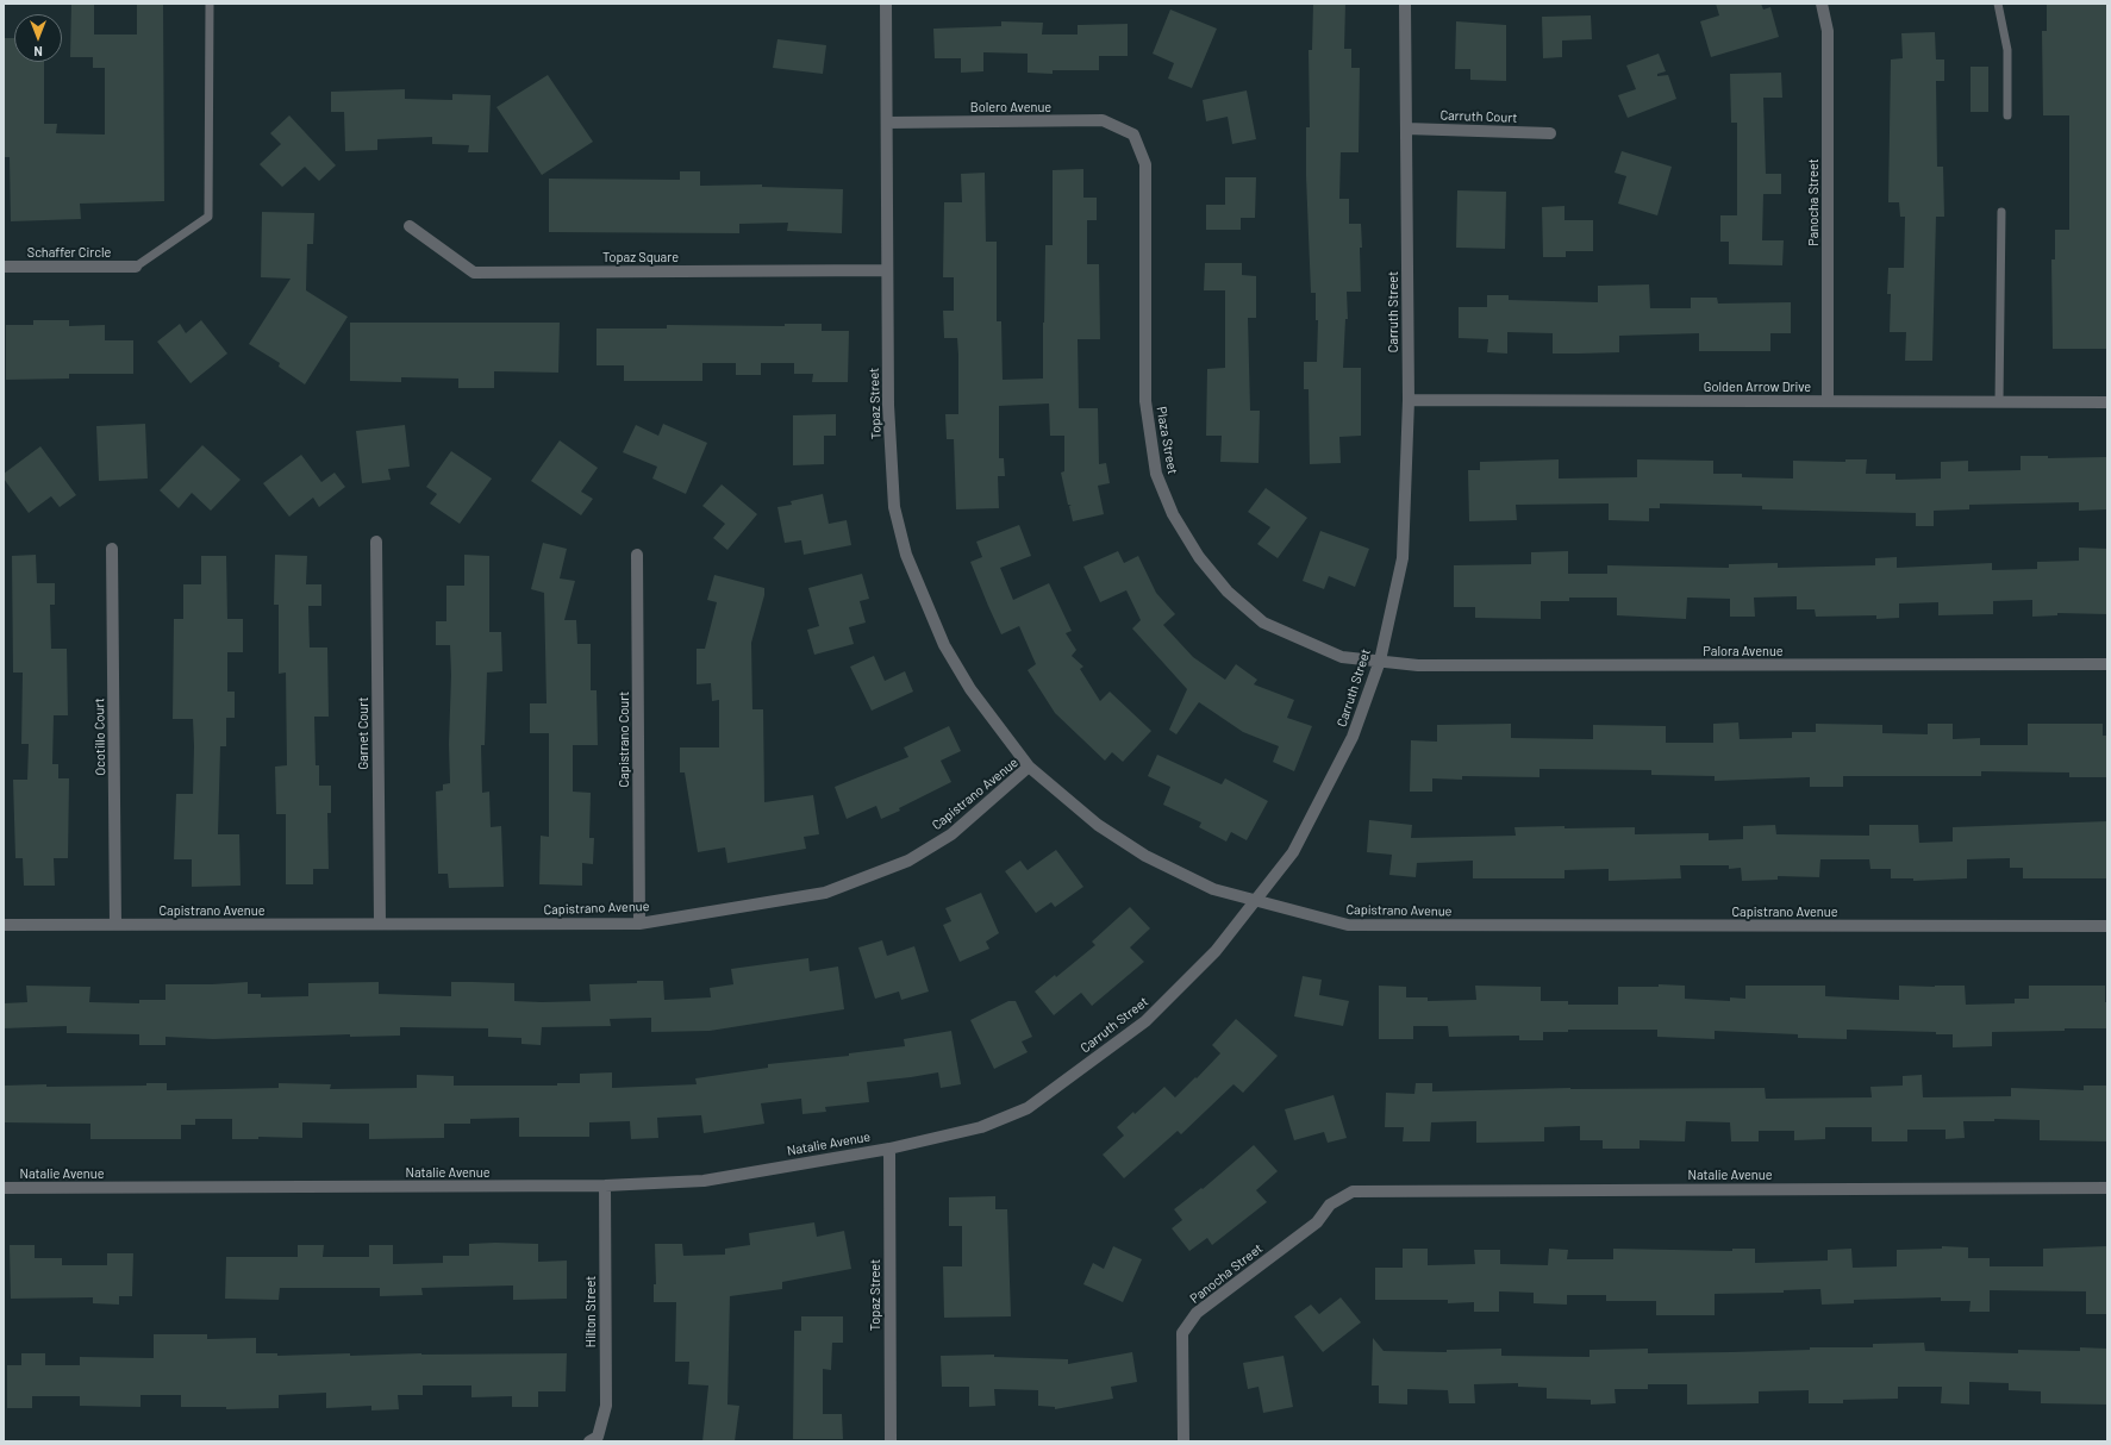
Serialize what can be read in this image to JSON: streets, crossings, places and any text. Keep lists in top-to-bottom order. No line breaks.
{"streets":{"street":["Bolero Avenue","Carruth Court","Panocha Street","Schaffer Circle","Topaz Square","Carruth Street","Golden Arrow Drive","Topaz Street","Plaza Street","Palora Avenue","Garnet Court","Ocotillo Court","Capistrano Court","Capistrano Avenue","Natalie Avenue","Hilton Street"]},"crossings":[["Bolero Avenue","Topaz Street"],["Bolero Avenue","Plaza Street"],["Carruth Court","Carruth Street"],["Panocha Street","Golden Arrow Drive"],["Panocha Street","Natalie Avenue"],["Topaz Square","Topaz Street"],["Carruth Street","Golden Arrow Drive"],["Carruth Street","Topaz Street"],["Carruth Street","Plaza Street"],["Carruth Street","Palora Avenue"],["Carruth Street","Capistrano Avenue"],["Carruth Street","Natalie Avenue"],["Topaz Street","Capistrano Avenue"],["Topaz Street","Natalie Avenue"],["Plaza Street","Palora Avenue"],["Garnet Court","Capistrano Avenue"],["Ocotillo Court","Capistrano Avenue"],["Capistrano Court","Capistrano Avenue"],["Natalie Avenue","Hilton Street"]],"north":"bottom"}
